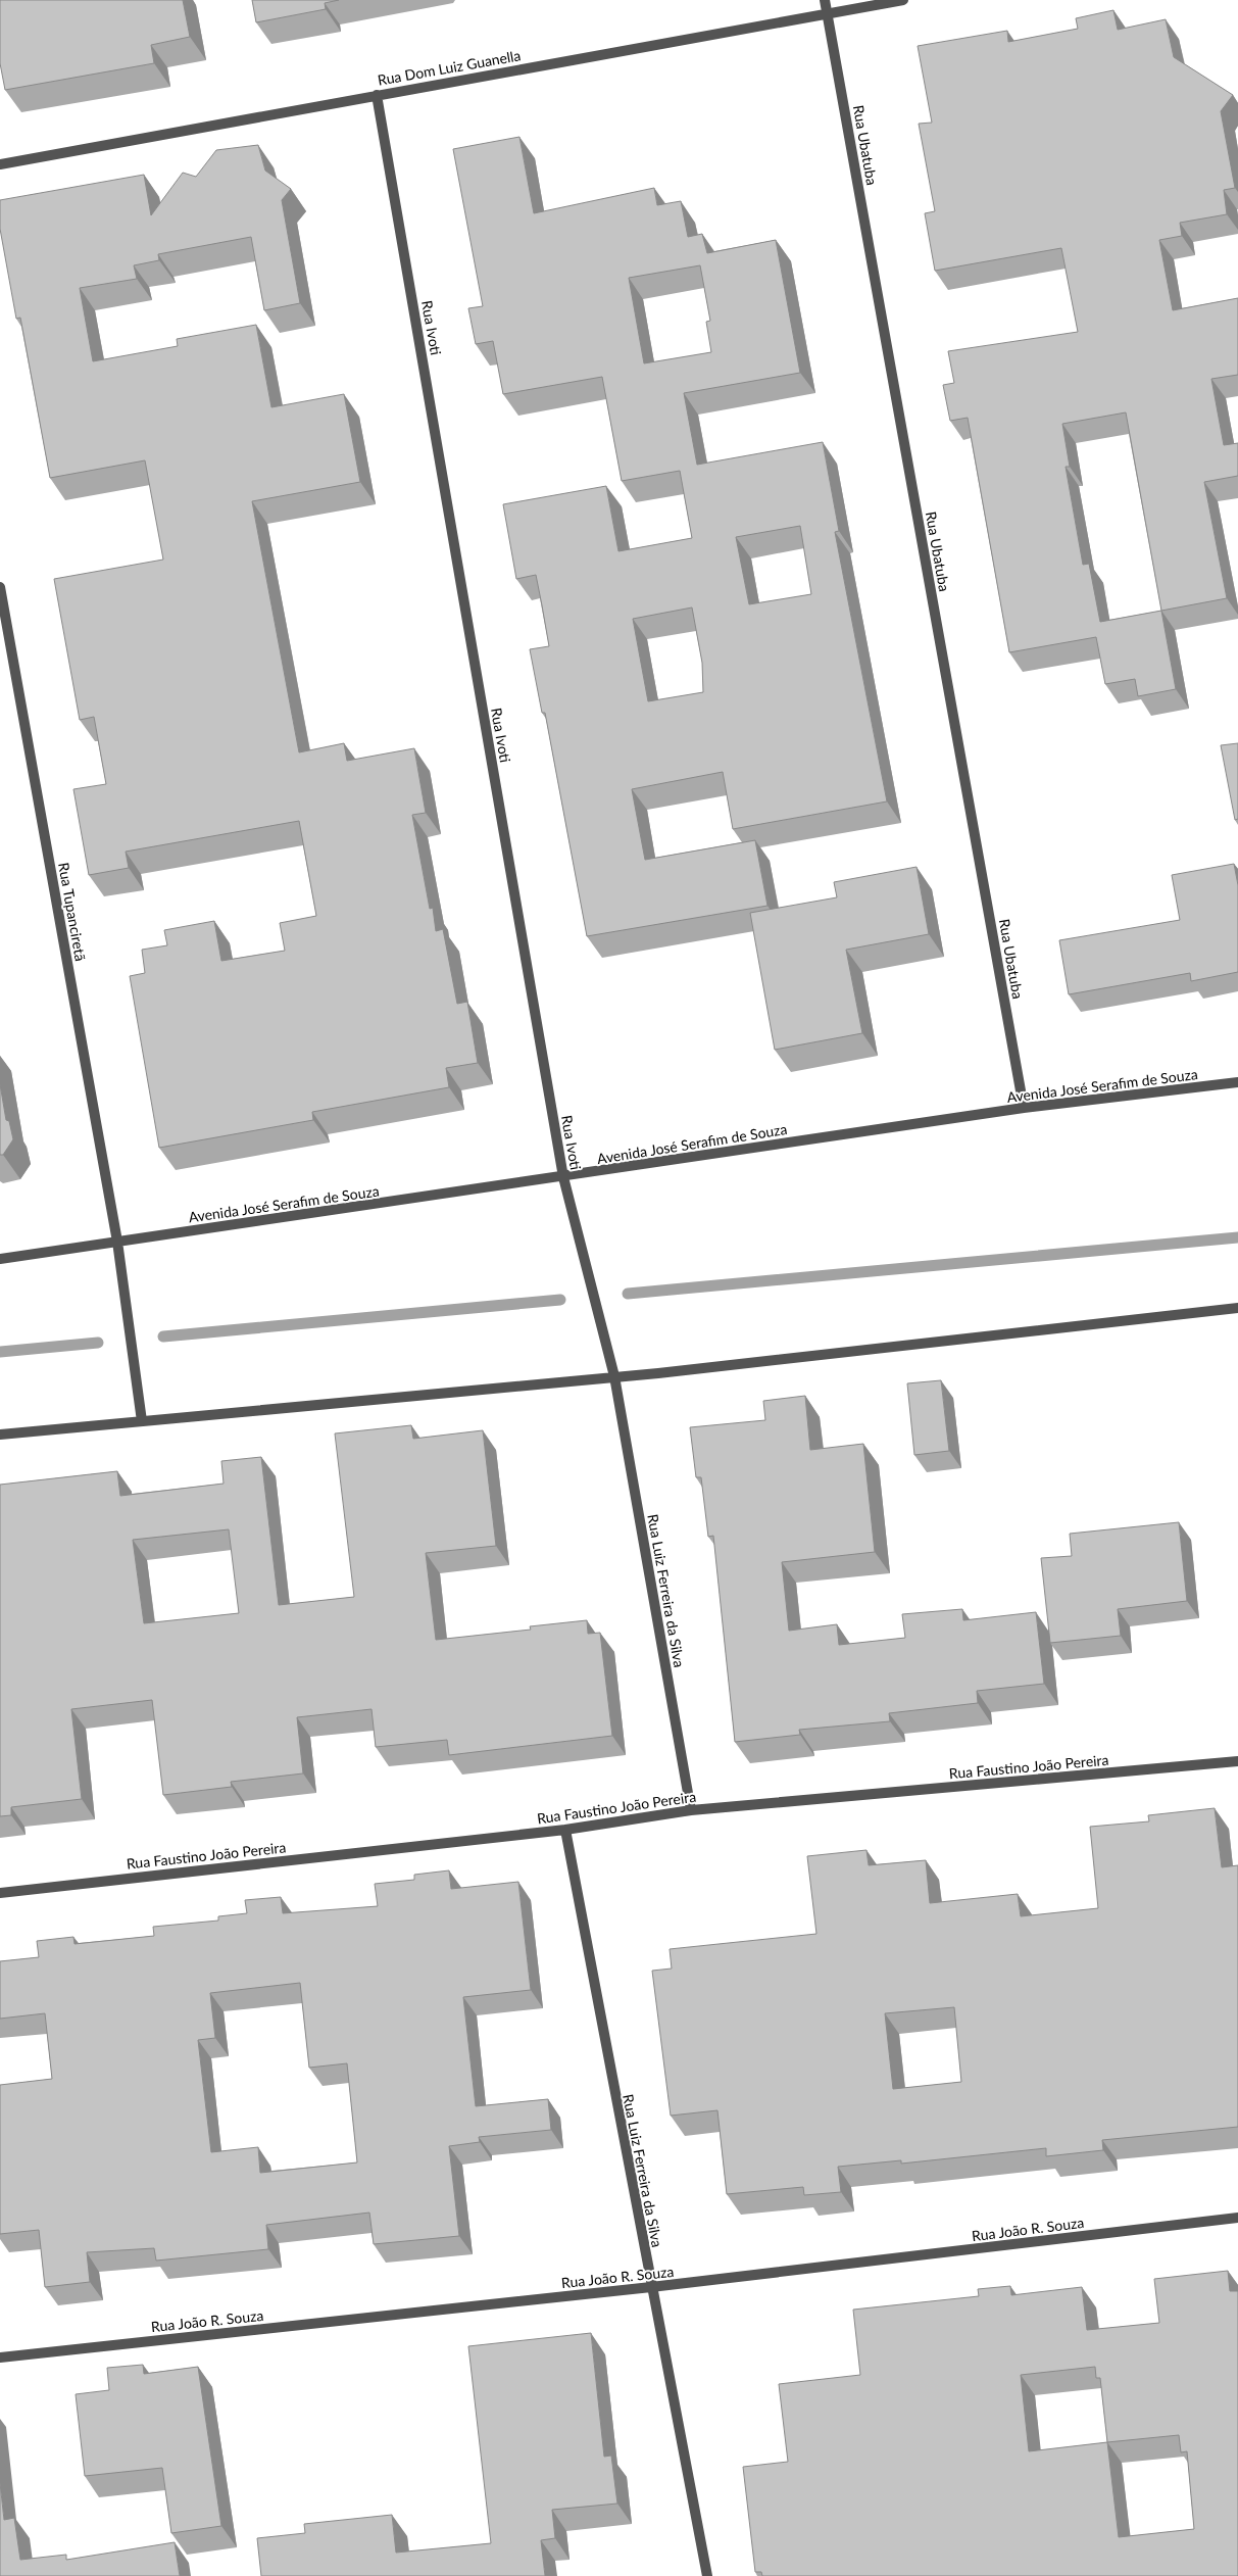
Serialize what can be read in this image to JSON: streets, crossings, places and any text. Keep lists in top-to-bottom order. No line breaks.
{"streets":{"street":["Rua Dom Luiz Guanella","Rua Ubatuba","Rua Ivoti","Rua Tupanciretã","Avenida José Serafim de Souza","Rua Luiz Ferreira da Silva","Rua Faustino João Pereira","Rua João R. Souza"]},"crossings":[["Rua Dom Luiz Guanella","Rua Ubatuba"],["Rua Dom Luiz Guanella","Rua Ivoti"],["Rua Ubatuba","Avenida José Serafim de Souza"],["Rua Ivoti","Avenida José Serafim de Souza"],["Rua Ivoti","Rua Luiz Ferreira da Silva"],["Rua Tupanciretã","Avenida José Serafim de Souza"],["Rua Luiz Ferreira da Silva","Rua Faustino João Pereira"],["Rua Luiz Ferreira da Silva","Rua João R. Souza"]]}
